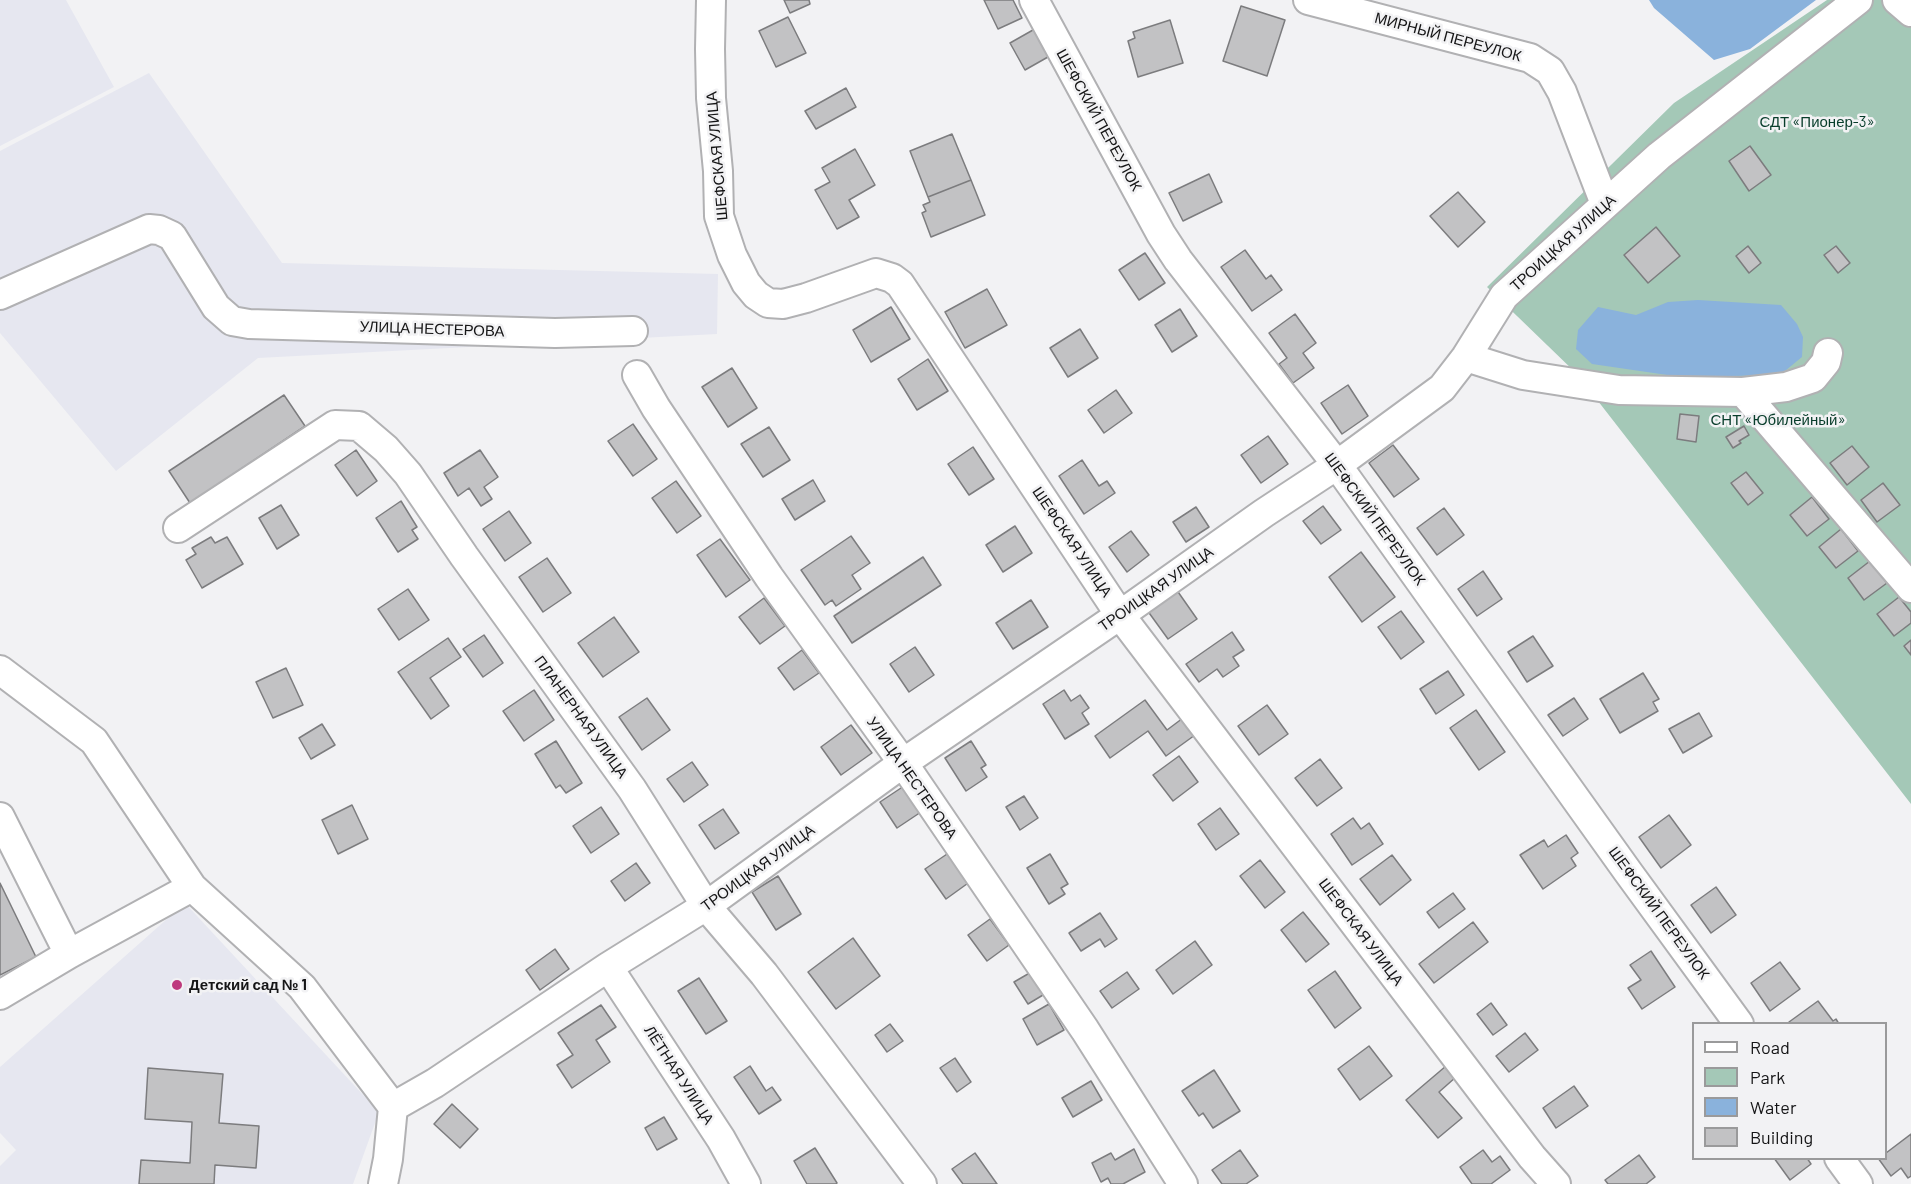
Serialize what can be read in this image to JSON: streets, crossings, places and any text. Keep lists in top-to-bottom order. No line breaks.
{"streets":{"street":["МИРНЫЙ ПЕРЕУЛОК","ШЕФСКИЙ ПЕРЕУЛОК","ШЕФСКАЯ УЛИЦА","ТРОИЦКАЯ УЛИЦА","УЛИЦА НЕСТЕРОВА","ПЛАНЕРНАЯ УЛИЦА","ЛЁТНАЯ УЛИЦА"]},"crossings":[["МИРНЫЙ ПЕРЕУЛОК","ТРОИЦКАЯ УЛИЦА"],["ШЕФСКИЙ ПЕРЕУЛОК","ТРОИЦКАЯ УЛИЦА"],["ШЕФСКАЯ УЛИЦА","ТРОИЦКАЯ УЛИЦА"],["ТРОИЦКАЯ УЛИЦА","УЛИЦА НЕСТЕРОВА"],["ТРОИЦКАЯ УЛИЦА","ПЛАНЕРНАЯ УЛИЦА"],["ТРОИЦКАЯ УЛИЦА","ЛЁТНАЯ УЛИЦА"]],"parks":["СДТ «Пионер-3»","СНТ «Юбилейный»"],"places":["Детский сад № 1"],"legend":["Road","Park","Water","Building"]}
